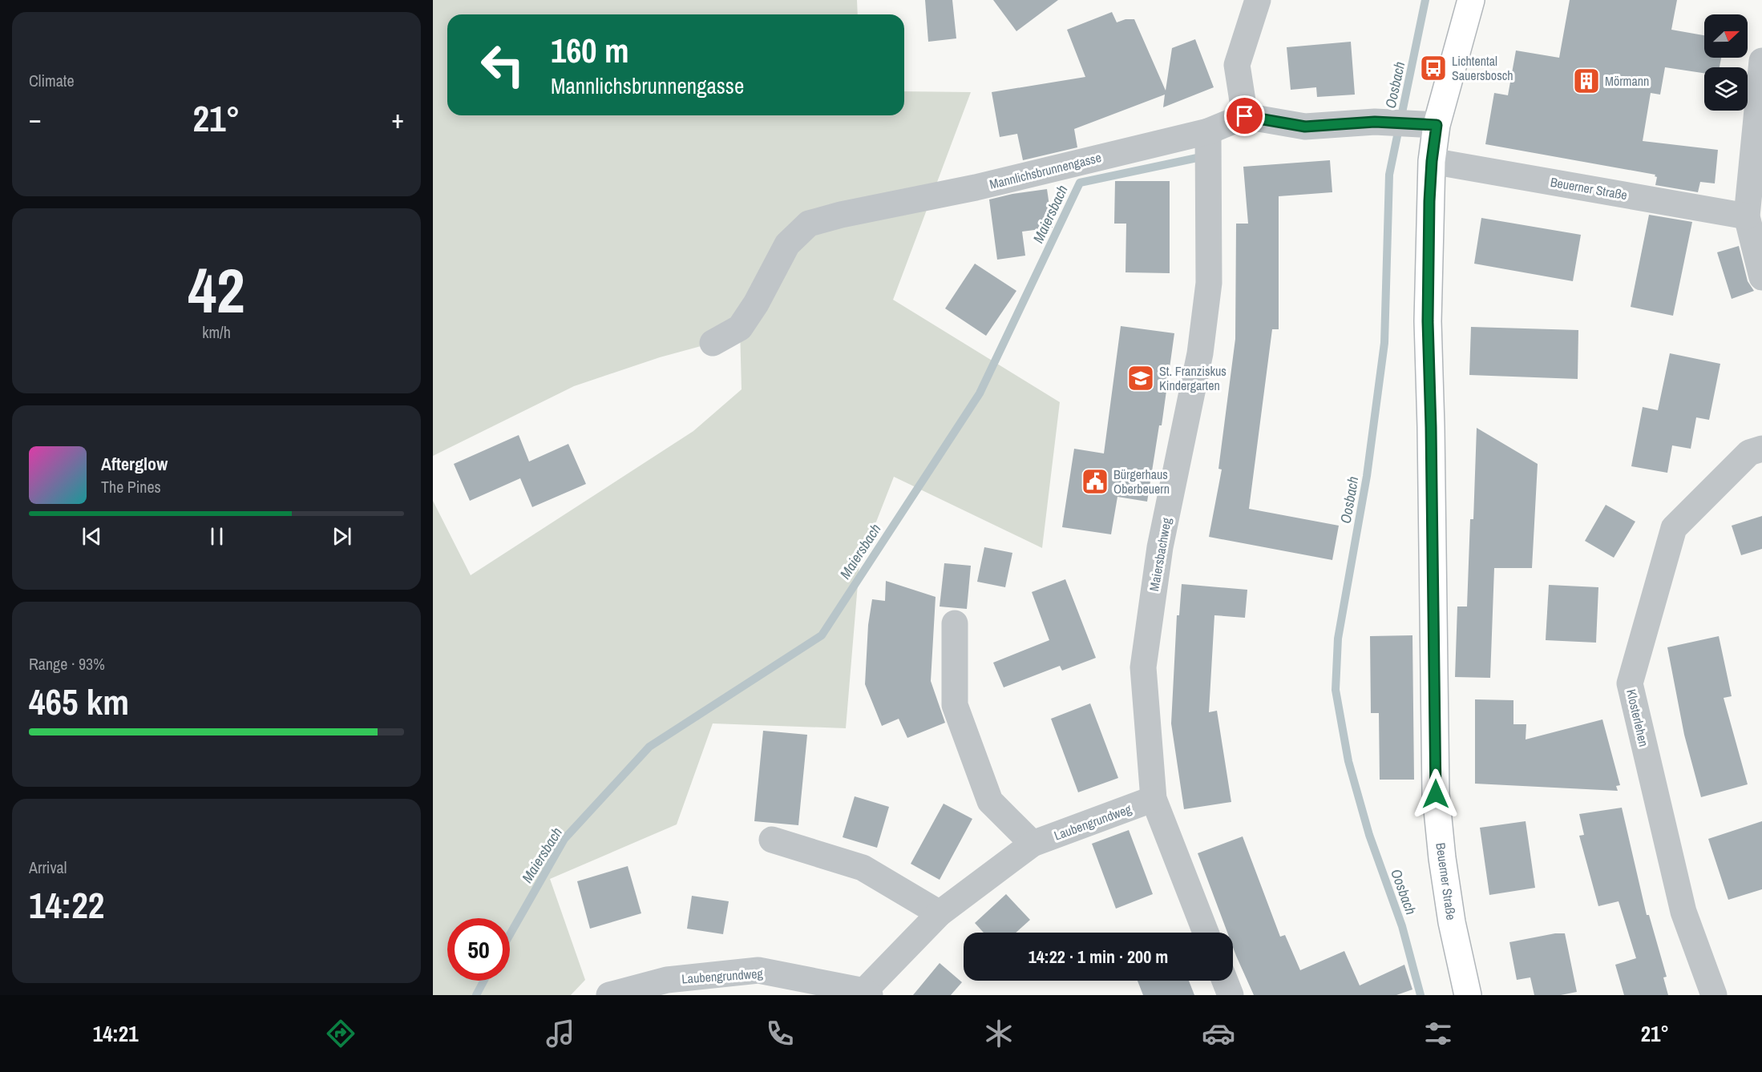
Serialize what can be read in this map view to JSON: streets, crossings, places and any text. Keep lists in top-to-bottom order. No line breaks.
{"streets":{"main road":["Beuerner Straße"],"street":["Mannlichsbrunnengasse","Maiersbachweg","Klosterlehen","Laubengrundweg"]},"crossings":[["Mannlichsbrunnengasse","Maiersbachweg"],["Maiersbachweg","Laubengrundweg"]],"water":["Oosbach","Maiersbach"],"places":{"bus stop":["Lichtental Sauersbosch"],"building":["Mörmann"],"school or university":["St. Franziskus Kindergarten"],"public building":["Bürgerhaus Oberbeuern"]},"north":"right","page":{"tile":["Climate",["42","km/h"],["Range · 93%","465 km"],["Arrival","14:22"]],"turn":["160 m","Mannlichsbrunnengasse"],"heat":["−","21°","+"],"song":["Afterglow","The Pines"],"limit":"50","trip":"14:22 · 1 min · 200 m","tabs":["14:21","21°"]}}
